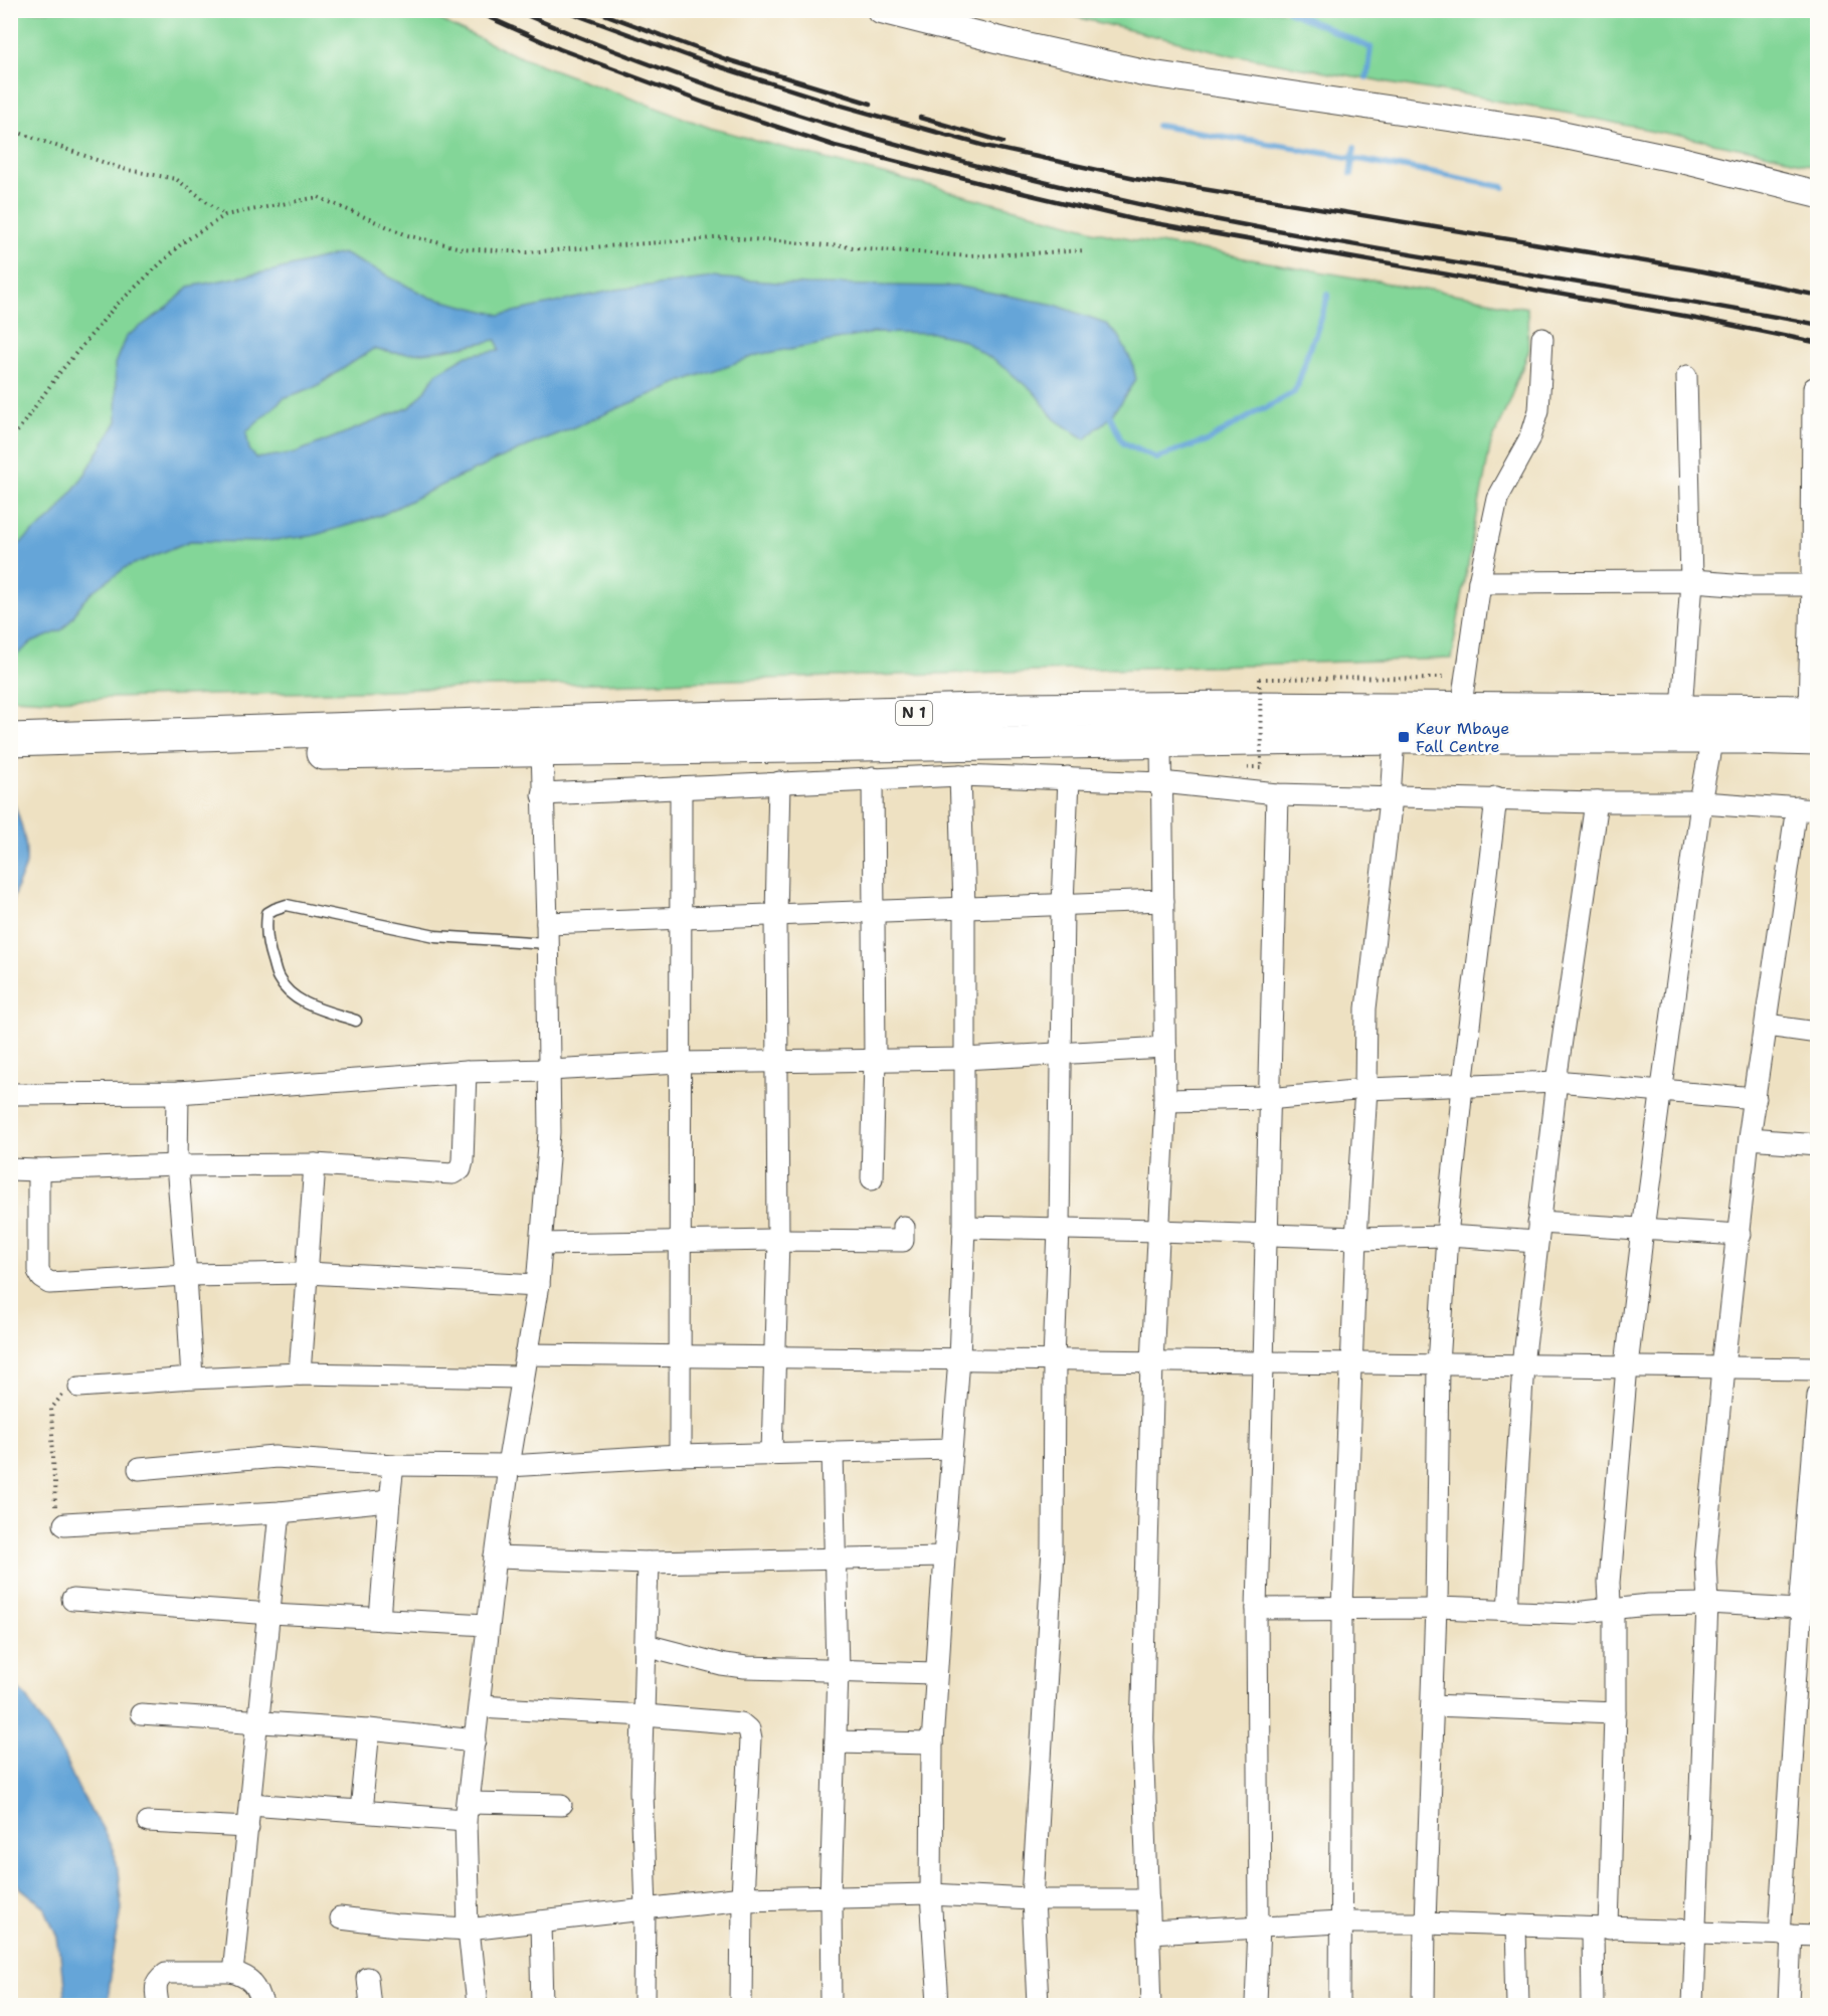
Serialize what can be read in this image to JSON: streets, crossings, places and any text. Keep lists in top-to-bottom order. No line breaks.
{"streets":{"highway":["N 1"]},"places":{"transit":["Keur Mbaye Fall Centre"]}}
